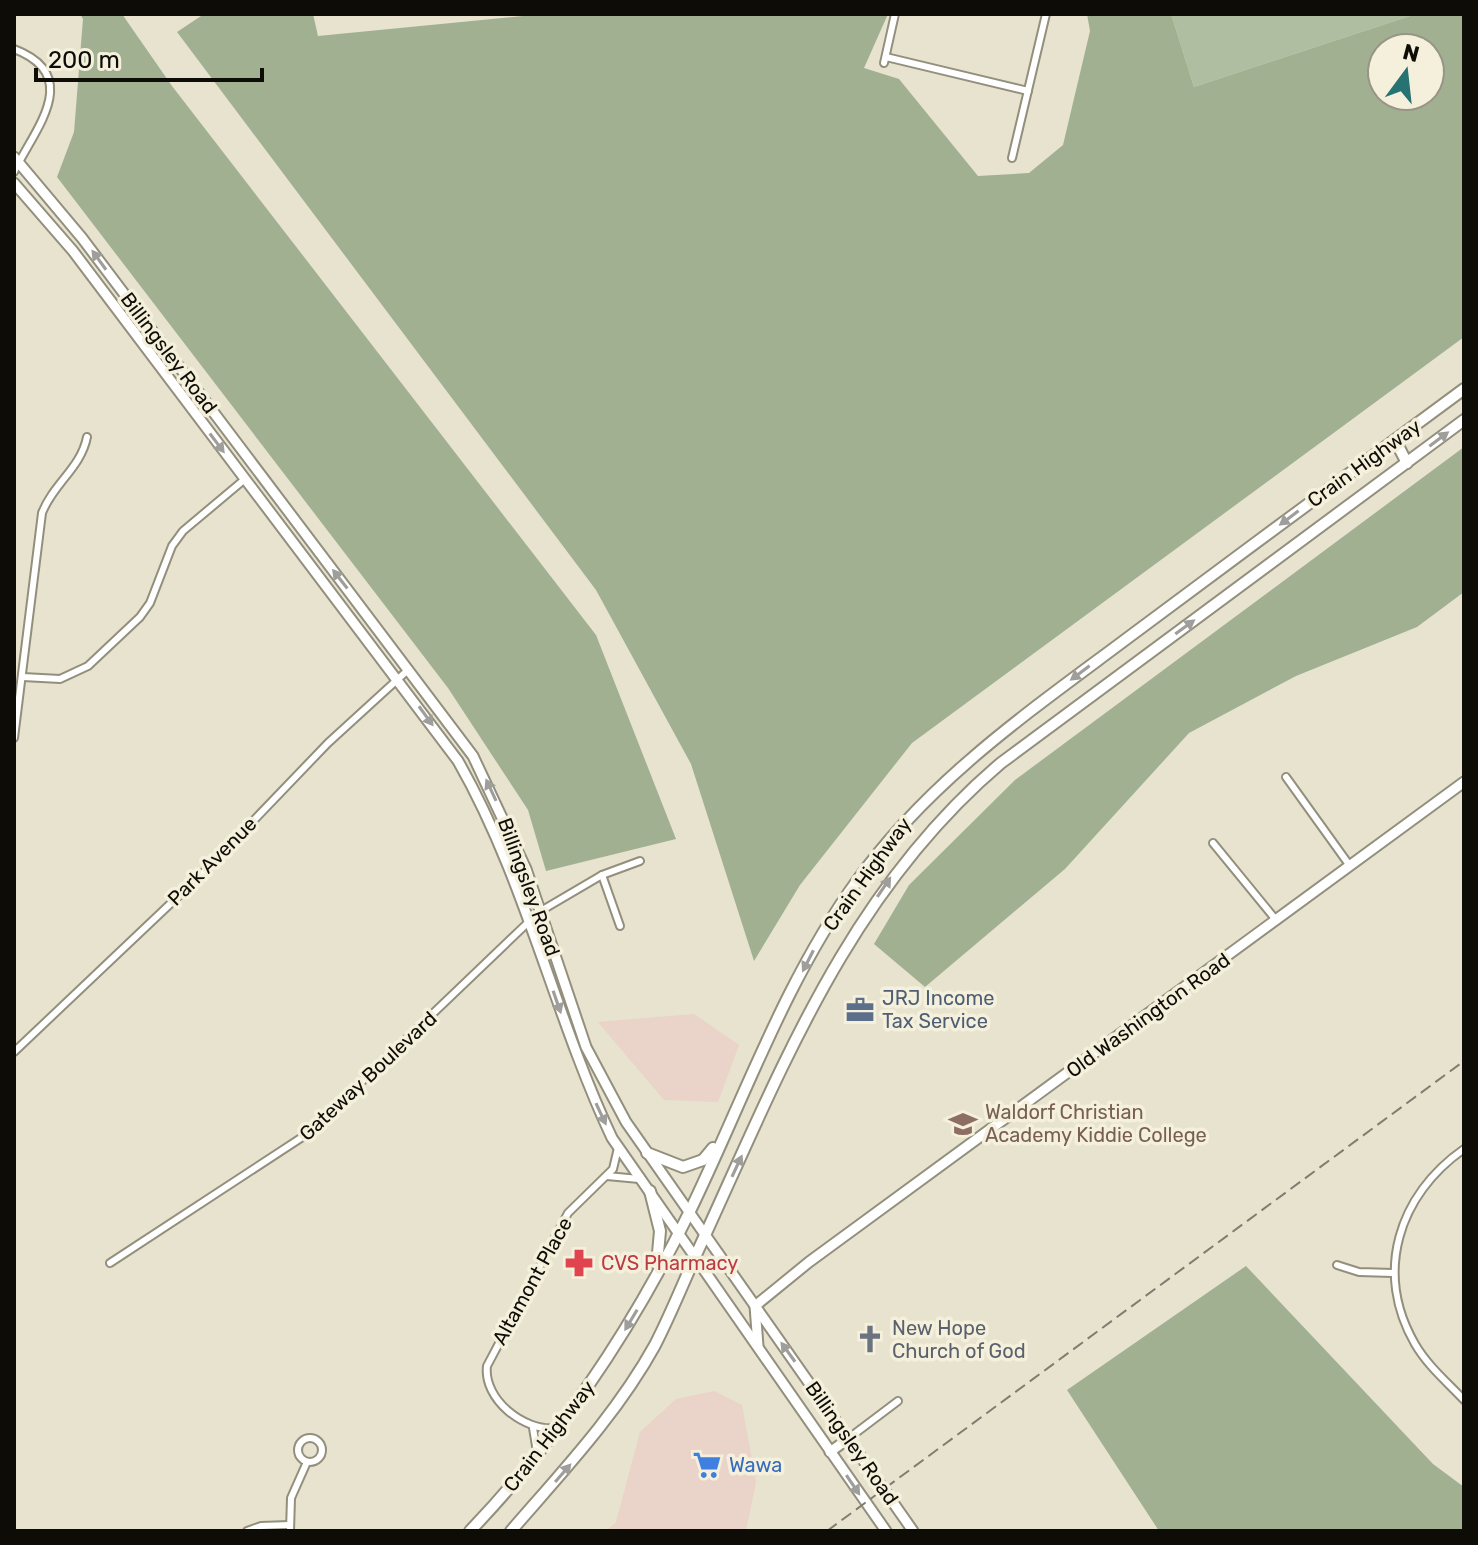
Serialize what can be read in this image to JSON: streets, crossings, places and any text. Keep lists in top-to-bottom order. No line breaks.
{"streets":{"highway":["Crain Highway"],"main road":["Billingsley Road","Old Washington Road"],"street":["Park Avenue","Gateway Boulevard","Altamont Place"]},"crossings":[["Billingsley Road","Crain Highway"],["Billingsley Road","Park Avenue"],["Billingsley Road","Old Washington Road"],["Billingsley Road","Gateway Boulevard"],["Billingsley Road","Altamont Place"]],"places":{"office":["JRJ Income Tax Service"],"school or university":["Waldorf Christian Academy Kiddie College"],"pharmacy":["CVS Pharmacy"],"church":["New Hope Church of God"],"supermarket":["Wawa"]},"scale_bar":"200 m","north":"top"}
